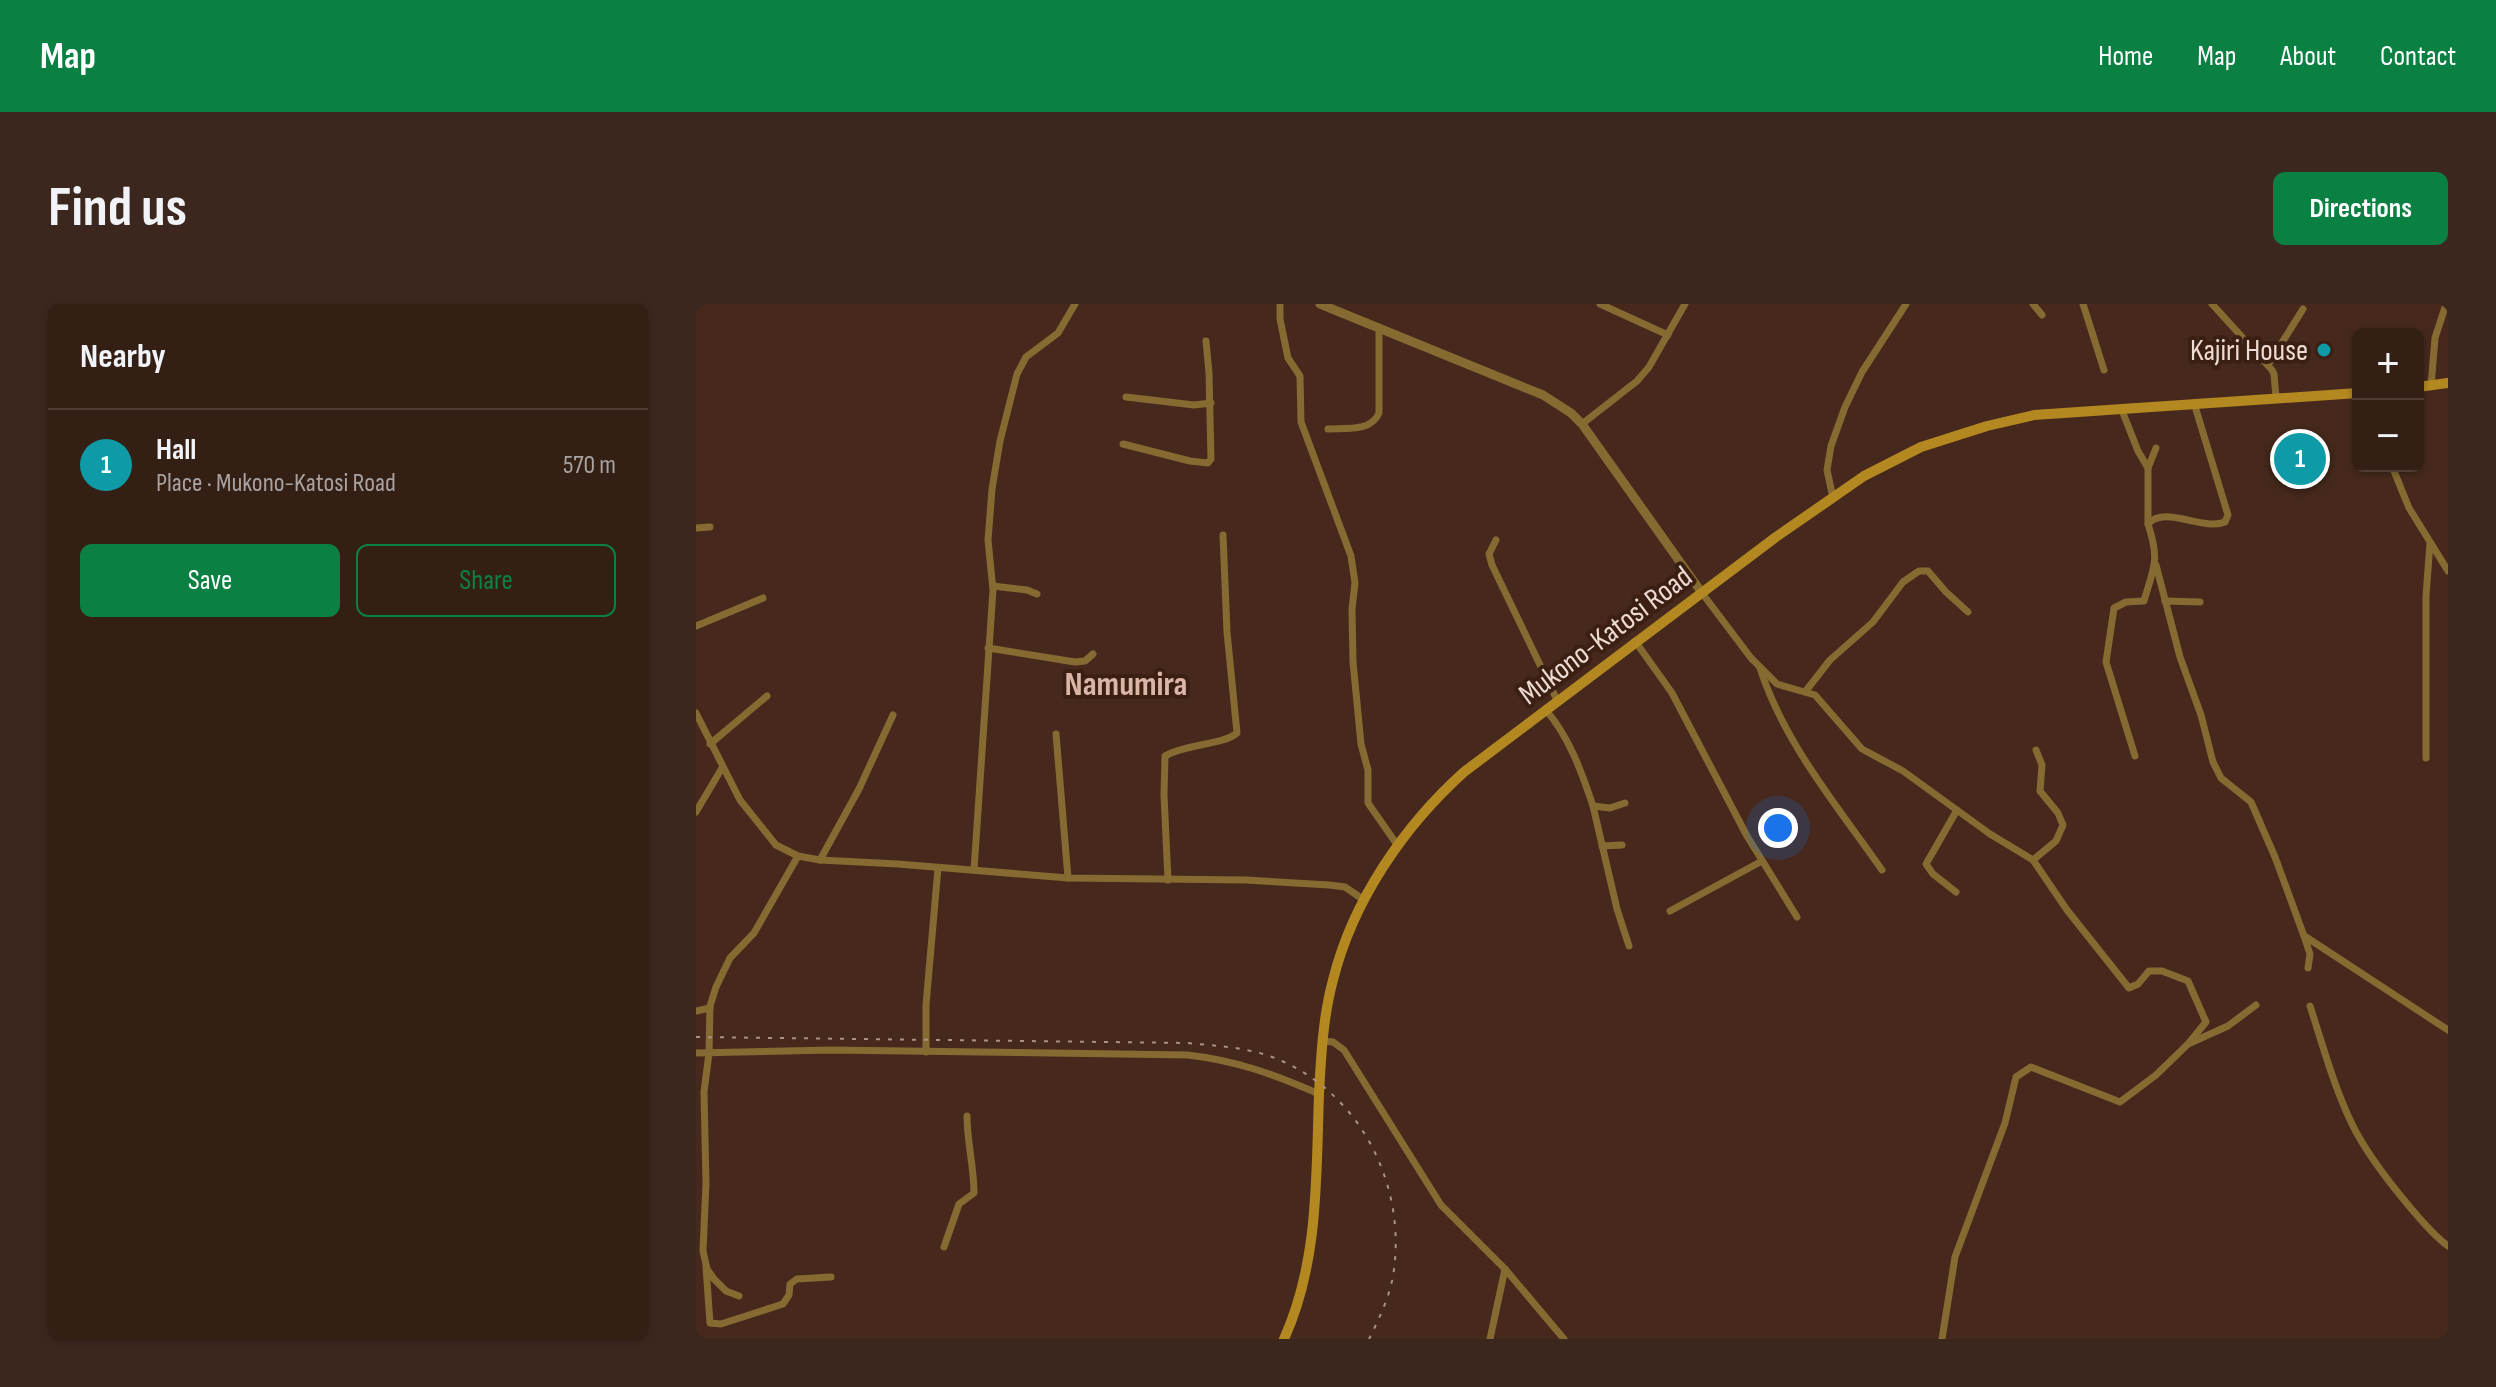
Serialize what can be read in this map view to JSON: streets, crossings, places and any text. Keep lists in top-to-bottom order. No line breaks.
{"streets":{"main road":["Mukono-Katosi Road"]},"districts":["Namumira"],"places":["Kajiri House"],"page":{"header":"Map","nav":["Home","Map","About","Contact"],"buttons":["Directions",["Save","Share"]],"title":"Find us","heading":"Nearby","map_buttons":["+","−"],"list":[{"mark":"1","name":"Hall","note":"Place · Mukono-Katosi Road","value":"570 m"}],"pins":"1"}}
